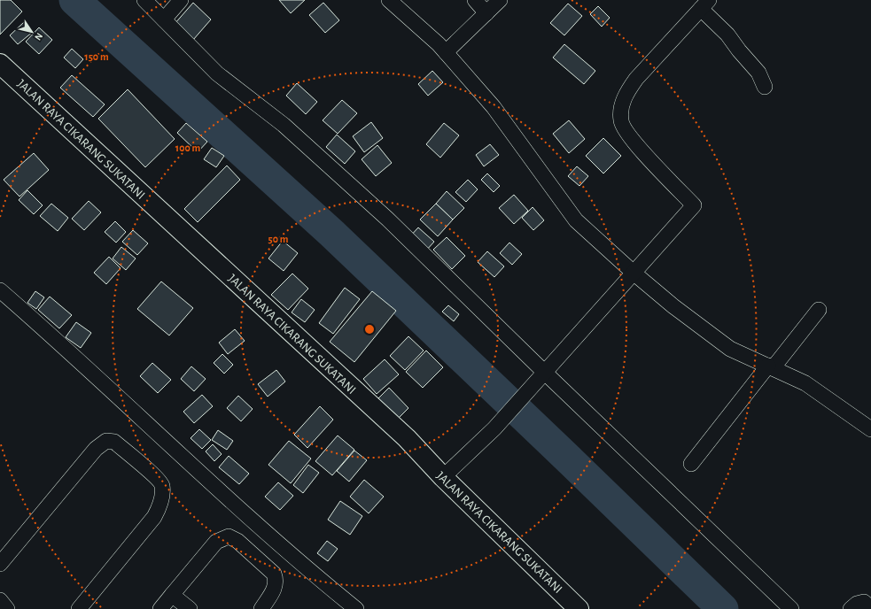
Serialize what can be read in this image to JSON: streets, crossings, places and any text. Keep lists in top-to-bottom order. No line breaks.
{"streets":{"main road":["JALAN RAYA CIKARANG SUKATANI"]},"north":"bottom right","rings":["150 m","100 m","50 m"]}
